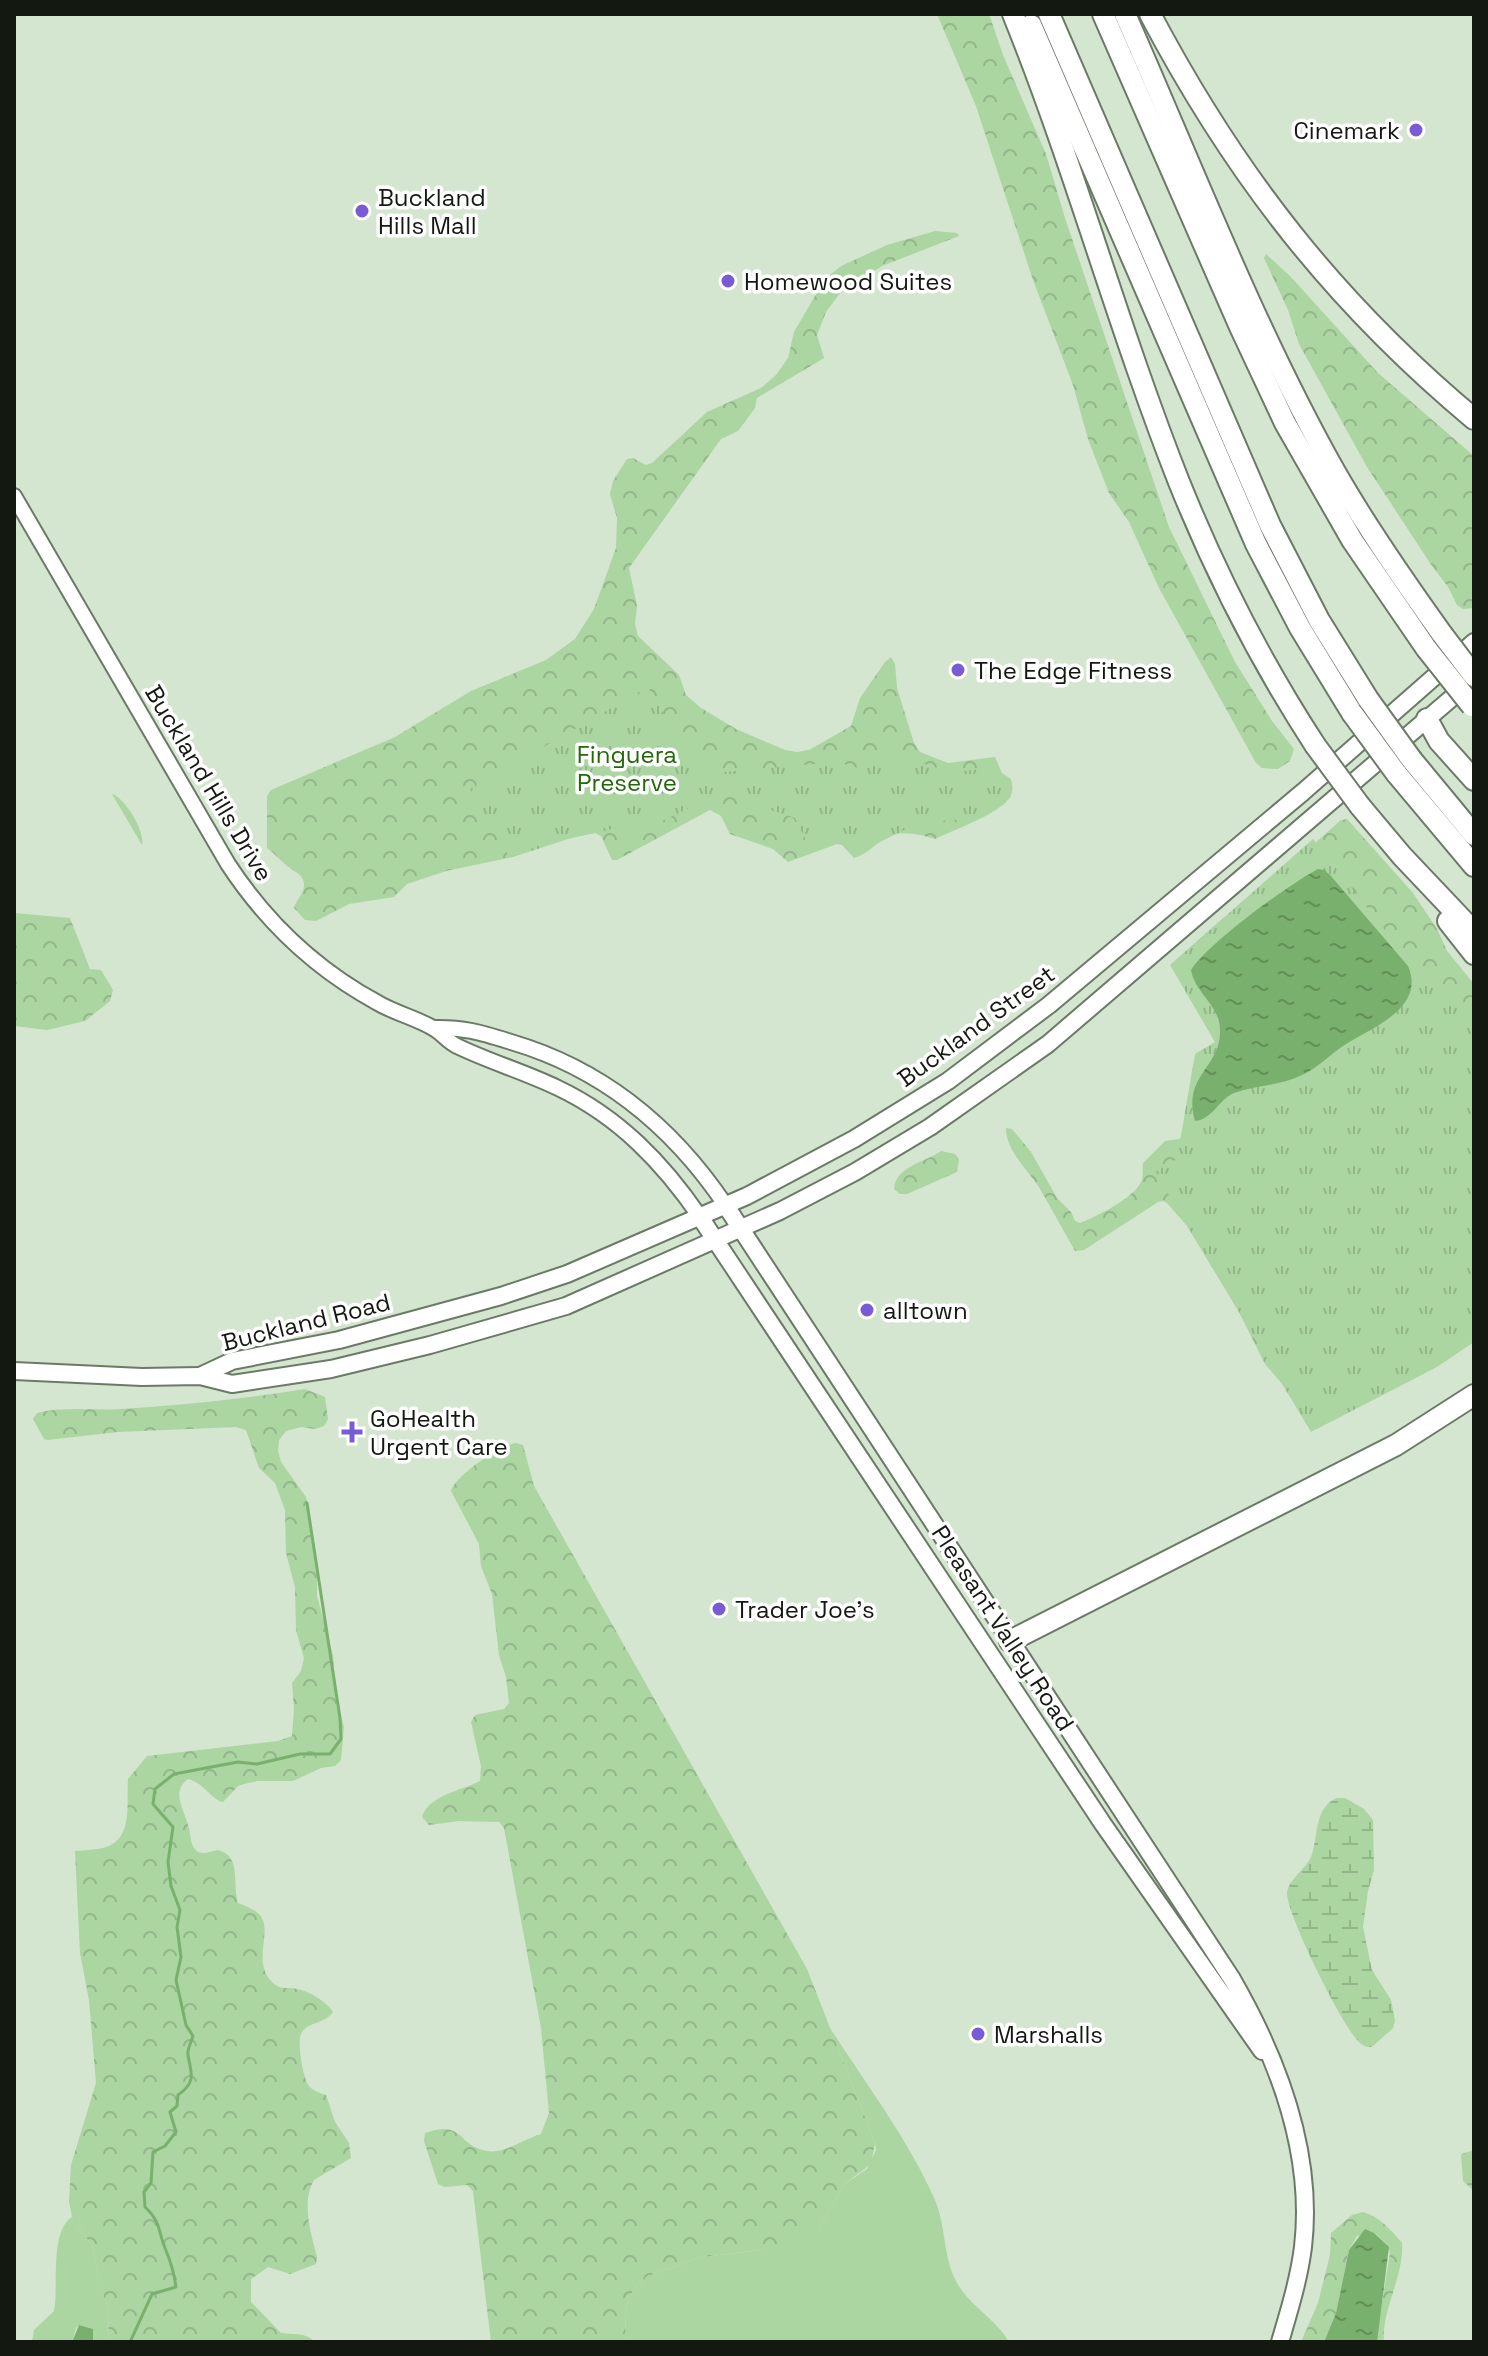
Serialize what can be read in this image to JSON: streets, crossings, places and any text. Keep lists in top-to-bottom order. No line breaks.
{"streets":{"main road":["Buckland Street","Buckland Road","Pleasant Valley Road"],"street":["Buckland Hills Drive"]},"crossings":[["Buckland Hills Drive","Buckland Street"],["Buckland Hills Drive","Pleasant Valley Road"],["Buckland Street","Buckland Road"],["Buckland Street","Pleasant Valley Road"],["Buckland Road","Pleasant Valley Road"]],"parks":["Finguera Preserve"],"places":{"other":["Cinemark","Buckland Hills Mall","Homewood Suites","The Edge Fitness","alltown","Trader Joe's","Marshalls"],"health":["GoHealth Urgent Care"]}}
